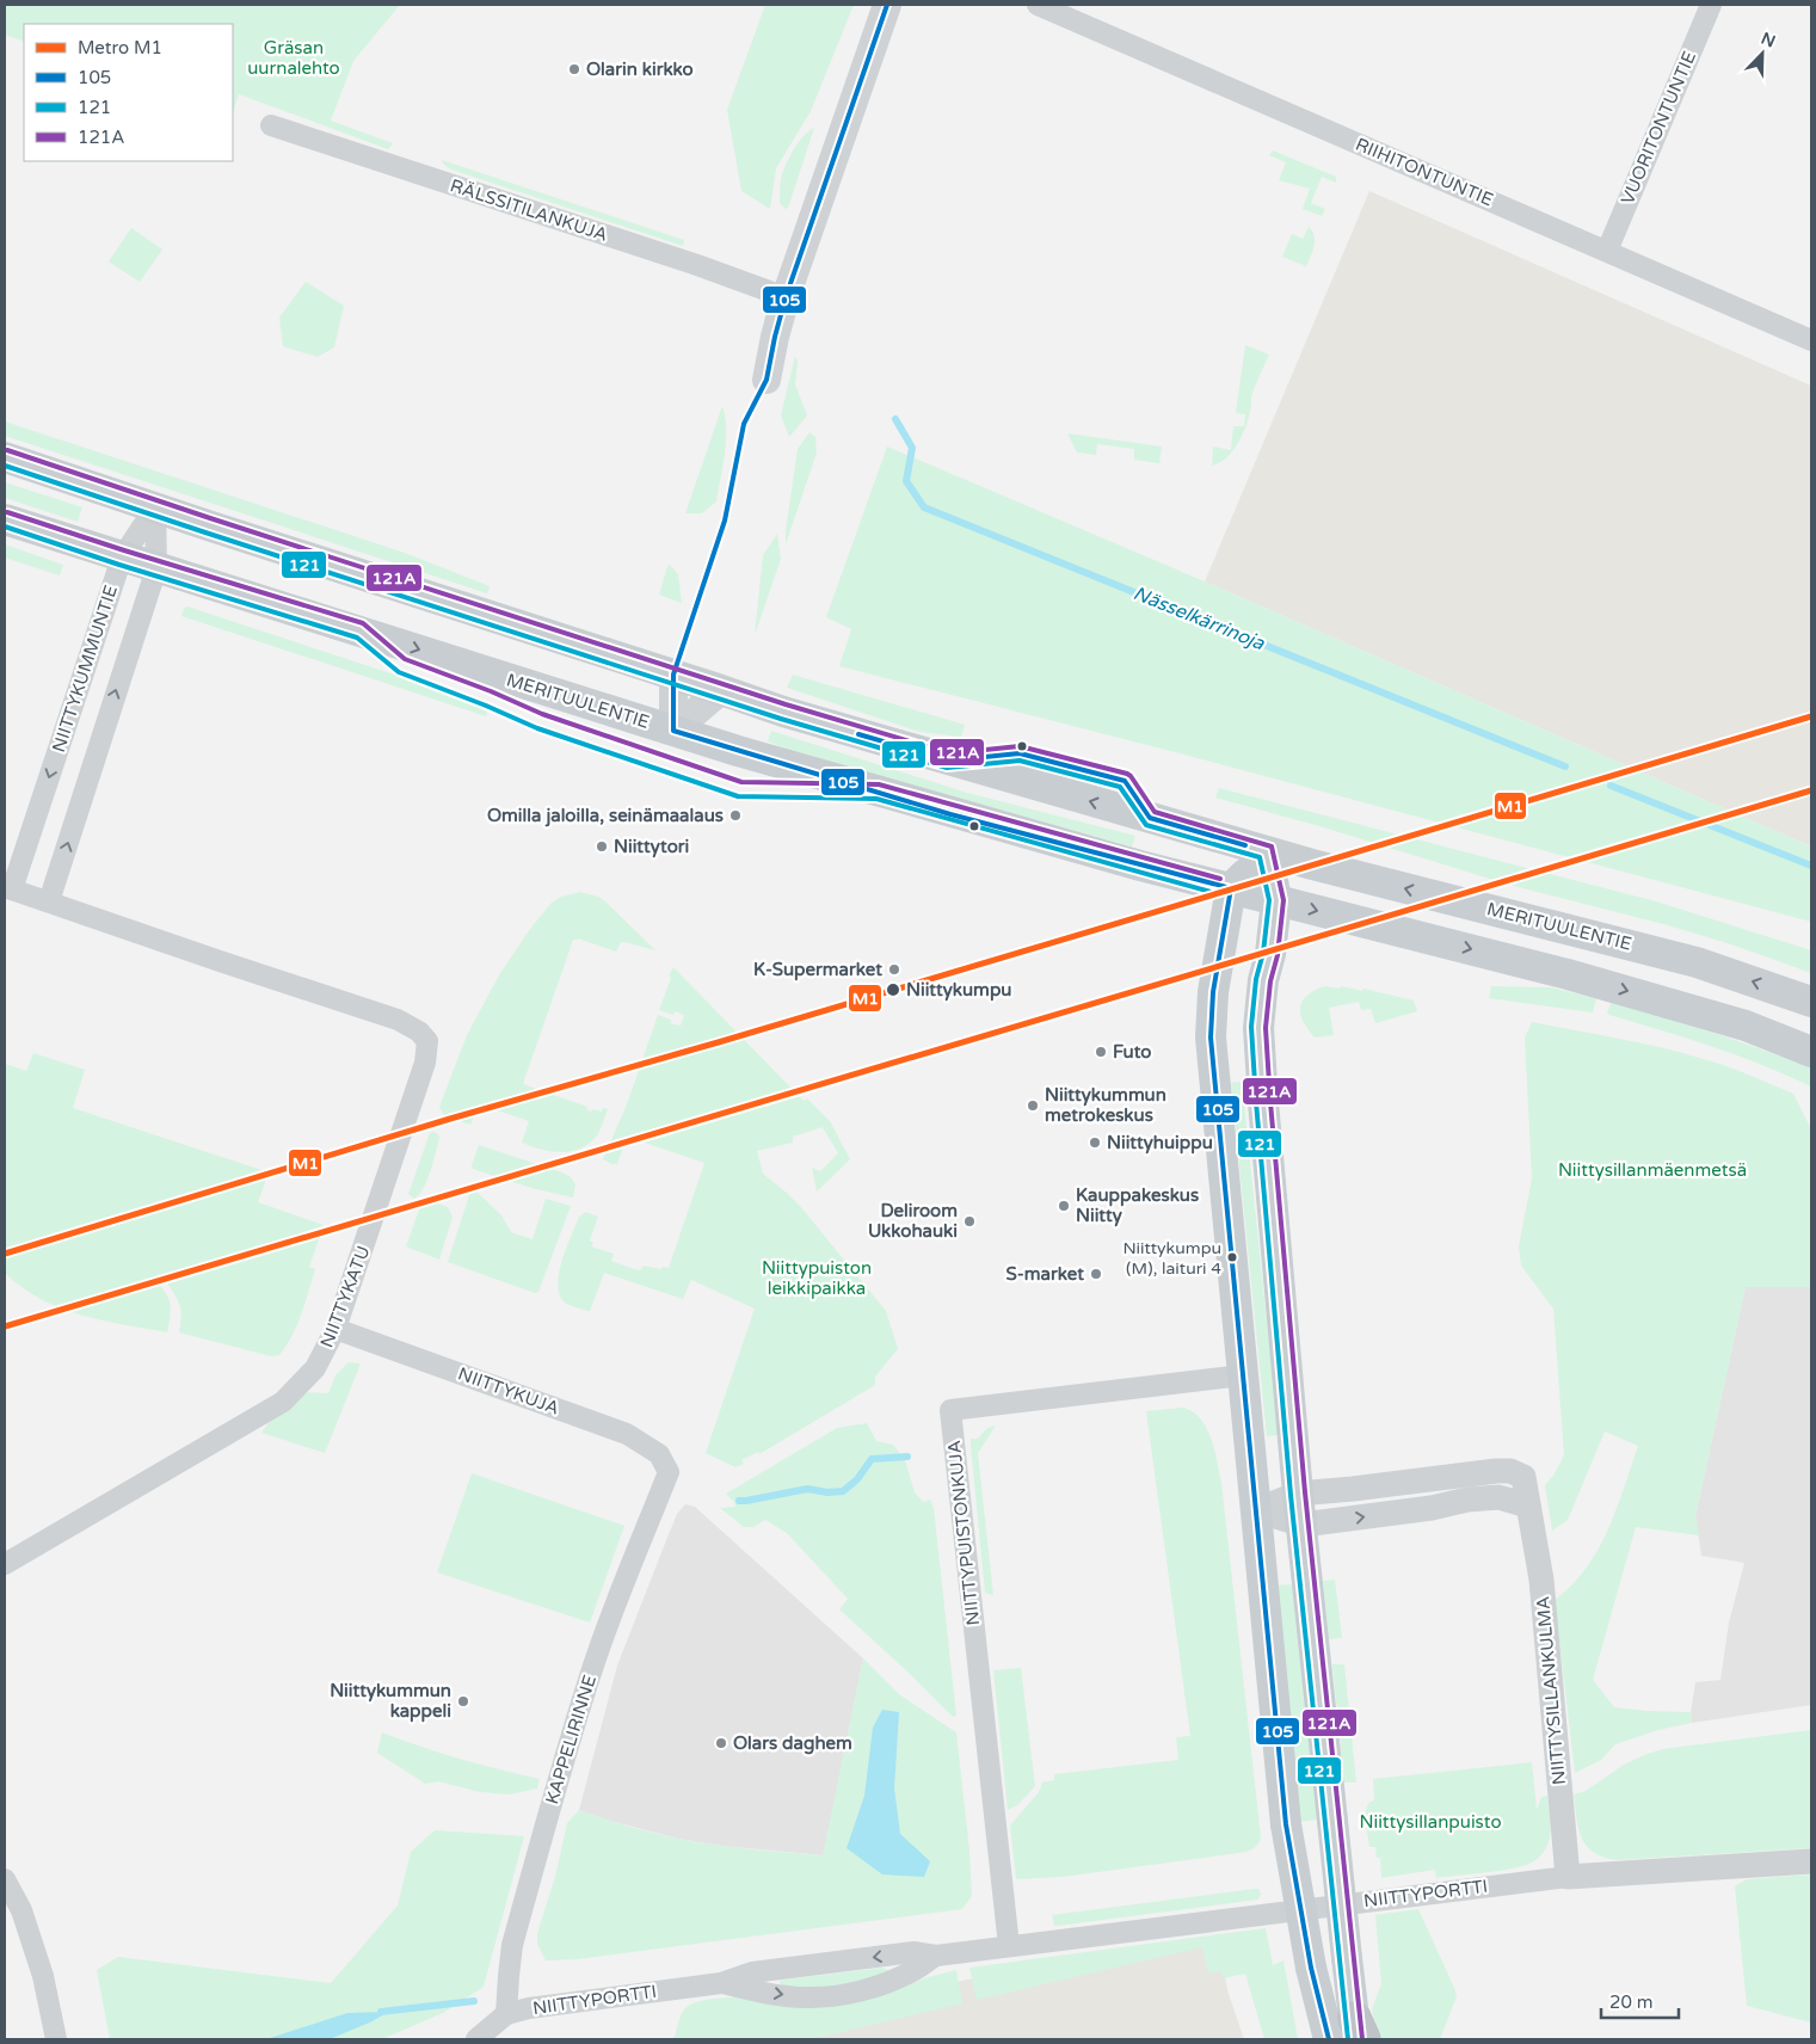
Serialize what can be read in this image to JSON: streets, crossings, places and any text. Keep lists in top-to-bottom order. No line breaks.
{"streets":{"main road":["MERITUULENTIE"],"street":["VUORITONTUNTIE","RIIHITONTUNTIE","RÄLSSITILANKUJA","NIITTYKUMMUNTIE","NIITTYKATU","NIITTYKUJA","NIITTYPUISTONKUJA","NIITTYSILLANKULMA","KAPPELIRINNE","NIITTYPORTTI"]},"crossings":[["VUORITONTUNTIE","RIIHITONTUNTIE"],["NIITTYKUMMUNTIE","MERITUULENTIE"],["NIITTYKUMMUNTIE","NIITTYKATU"],["NIITTYKATU","NIITTYKUJA"],["NIITTYKUJA","KAPPELIRINNE"],["NIITTYPUISTONKUJA","NIITTYPORTTI"],["NIITTYSILLANKULMA","NIITTYPORTTI"],["KAPPELIRINNE","NIITTYPORTTI"]],"water":["Nässelkärrinoja"],"parks":["Gräsan uurnalehto","Niittysillanmäenmetsä","Niittypuiston leikkipaikka","Niittysillanpuisto"],"places":["Olarin kirkko","Omilla jaloilla, seinämaalaus","Niittytori","K-Supermarket","Niittykumpu","Futo","Niittykummun metrokeskus","Niittyhuippu","Kauppakeskus Niitty","Deliroom Ukkohauki","Niittykumpu (M), laituri 4","S-market","Niittykummun kappeli","Olars daghem"],"lines":["transit line 105","transit line 121A","transit line 121","metro line M1"],"legend":["Metro M1","105","121","121A"],"scale_bar":"20 m","north":"top right"}
